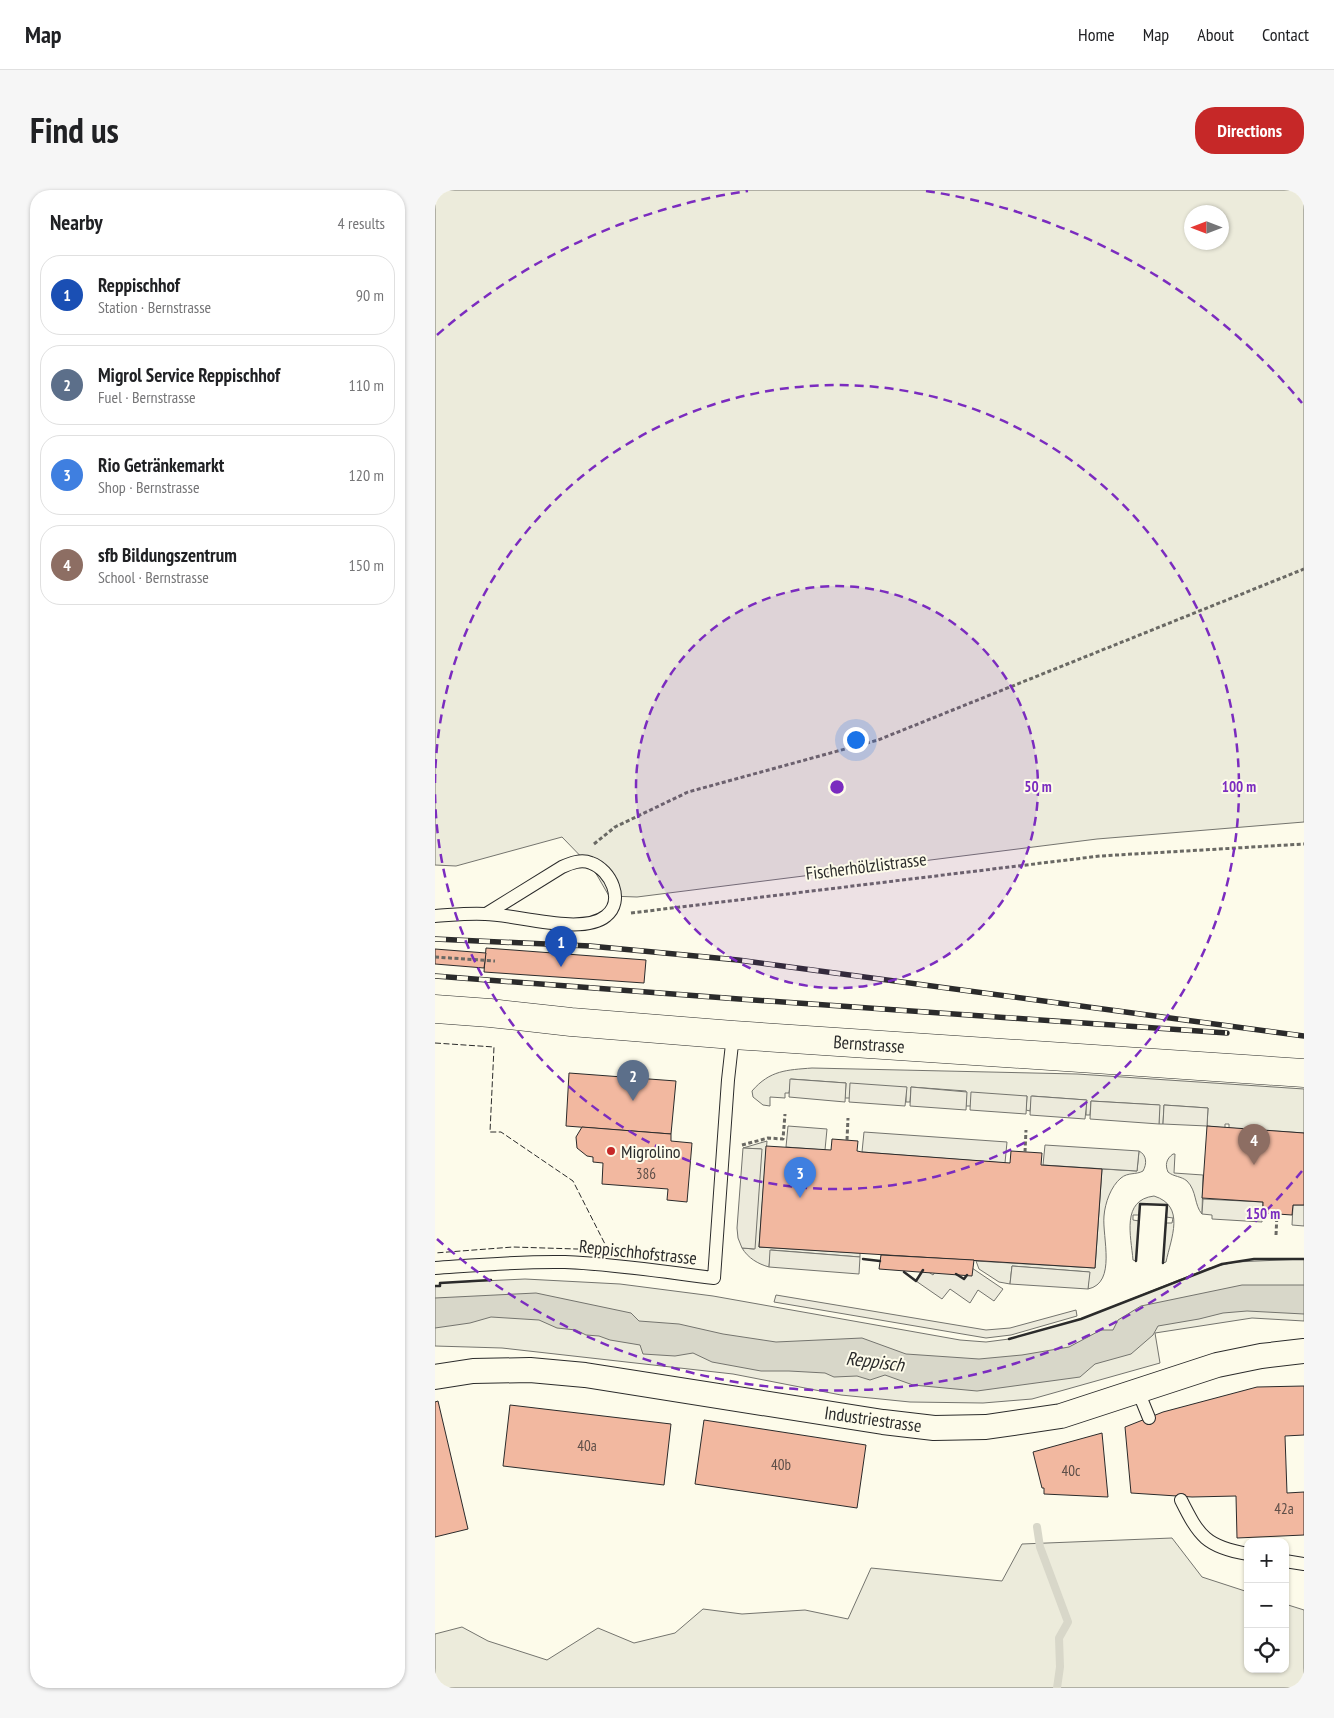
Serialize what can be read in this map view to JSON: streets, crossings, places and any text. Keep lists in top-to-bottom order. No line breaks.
{"streets":{"main road":["Bernstrasse"],"street":["Industriestrasse"],"lane":["Reppischhofstrasse"],"path":["Fischerhölzlistrasse"]},"crossings":[["Bernstrasse","Reppischhofstrasse"]],"water":["Reppisch"],"places":["Migrolino"],"house_numbers":["386","40a","40b","40c","42a"],"north":"left","page":{"header":"Map","nav":["Home","Map","About","Contact"],"title":"Find us","buttons":"Directions","heading":["Nearby","4 results"],"list":[{"mark":"1","name":"Reppischhof","note":"Station · Bernstrasse","value":"90 m"},{"mark":"2","name":"Migrol Service Reppischhof","note":"Fuel · Bernstrasse","value":"110 m"},{"mark":"3","name":"Rio Getränkemarkt","note":"Shop · Bernstrasse","value":"120 m"},{"mark":"4","name":"sfb Bildungszentrum","note":"School · Bernstrasse","value":"150 m"}],"pins":["1","2","4","3"],"map_buttons":["+","−"]},"rings":["50 m","100 m","150 m"]}
